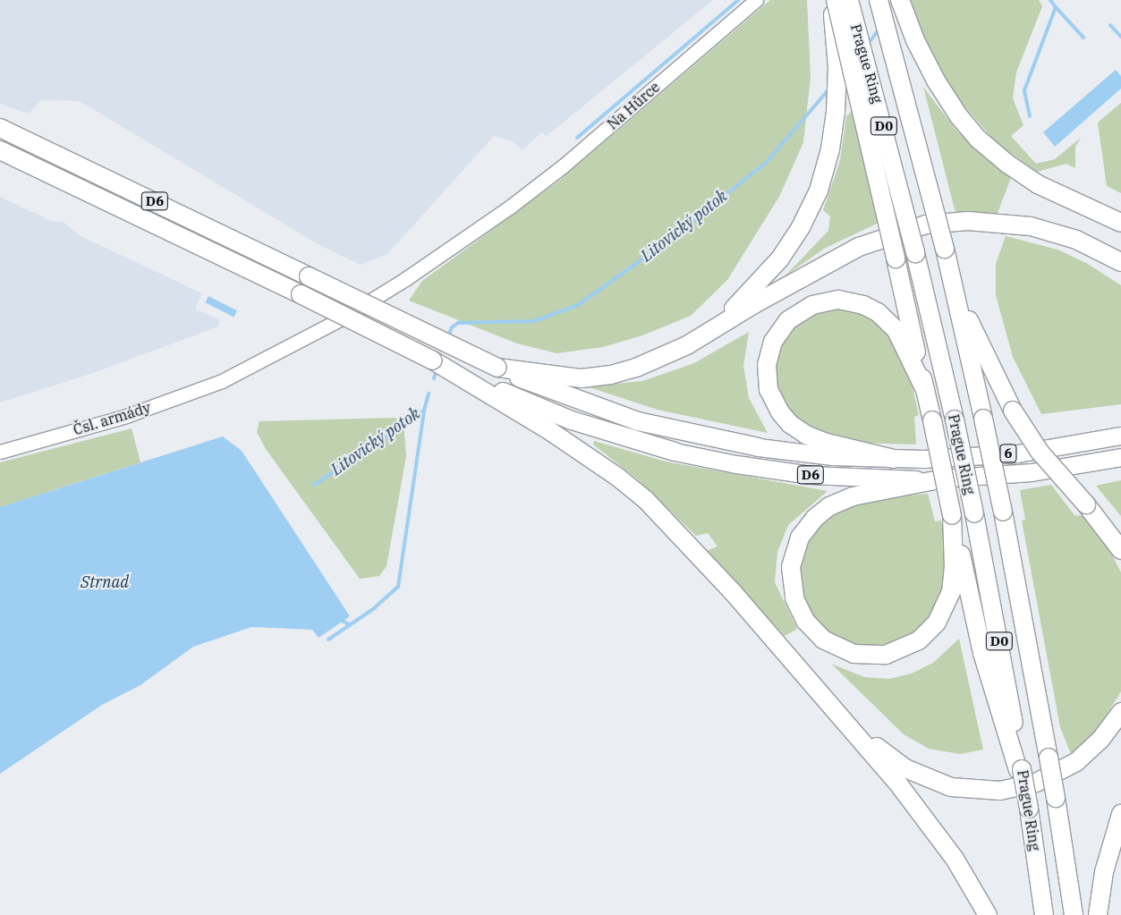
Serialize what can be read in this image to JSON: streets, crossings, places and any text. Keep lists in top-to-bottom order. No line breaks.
{"streets":{"highway":["Prague Ring","D0","D6","6"],"main road":["Na Hůrce","Čsl. armády"]},"crossings":[["Na Hůrce","Čsl. armády"],["D6","6"]],"water":["Litovický potok","Strnad"]}
